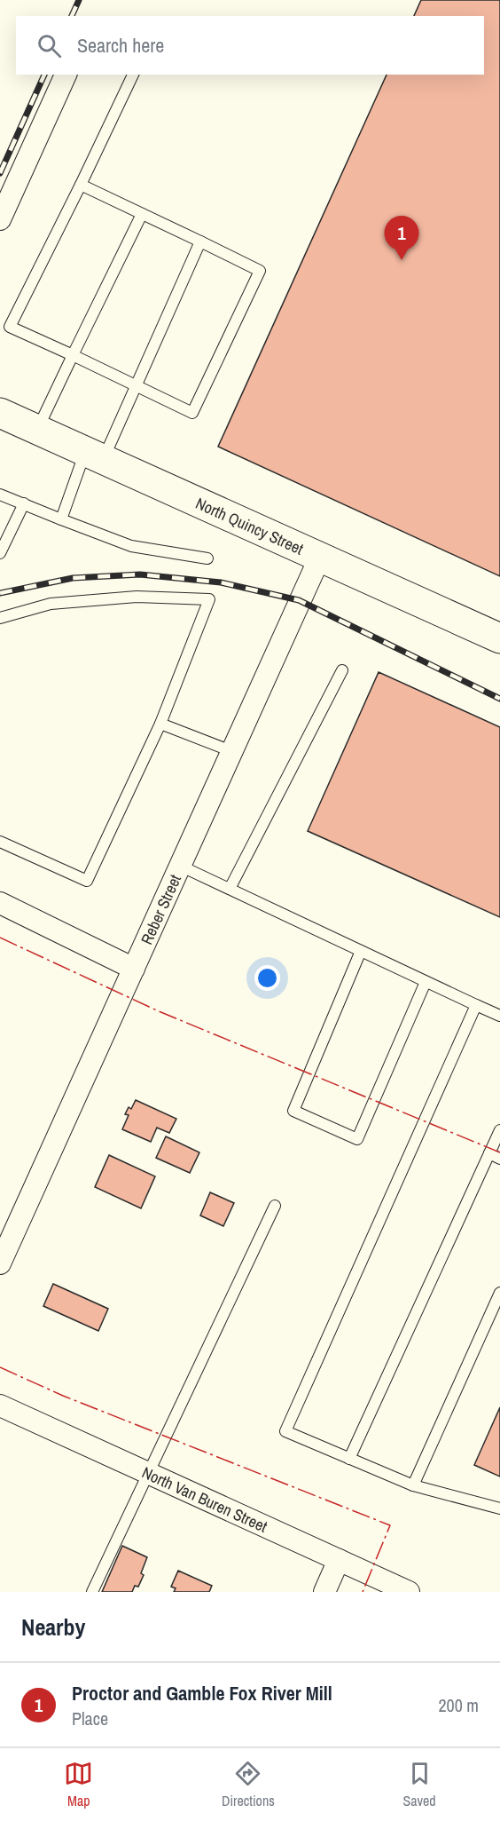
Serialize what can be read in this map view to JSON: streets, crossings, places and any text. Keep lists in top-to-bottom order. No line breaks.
{"streets":{"street":["North Quincy Street","Reber Street","North Van Buren Street"]},"crossings":[["North Quincy Street","Reber Street"]],"page":{"search":"Search here","pins":"1","heading":"Nearby","list":[{"mark":"1","name":"Proctor and Gamble Fox River Mill","note":"Place","value":"200 m"}],"nav":["Map","Directions","Saved"]}}
